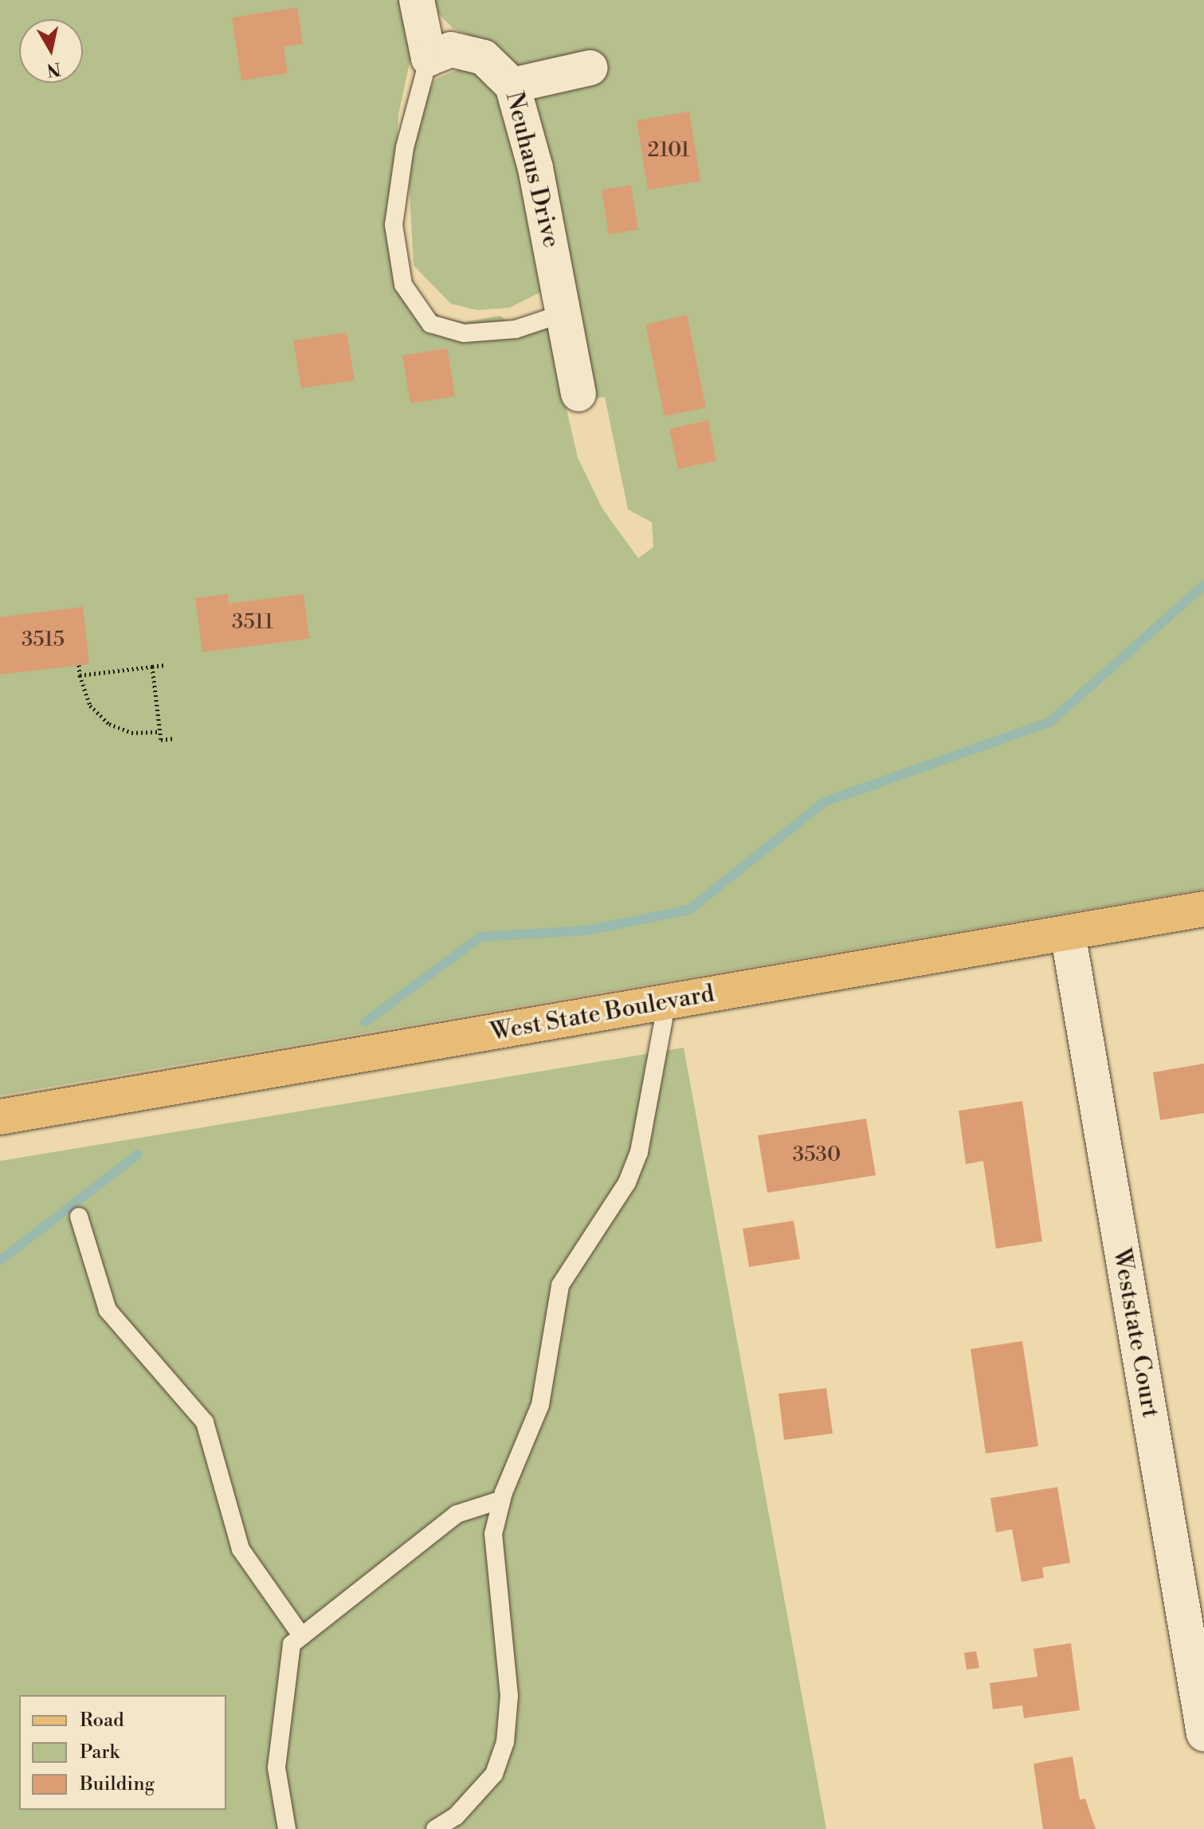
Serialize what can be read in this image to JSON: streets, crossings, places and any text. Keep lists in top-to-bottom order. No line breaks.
{"streets":{"main road":["West State Boulevard"],"street":["Neuhaus Drive","Weststate Court"]},"crossings":[["West State Boulevard","Weststate Court"]],"house_numbers":["2101","3511","3515","3530"],"legend":["Road","Park","Building"],"north":"bottom"}
